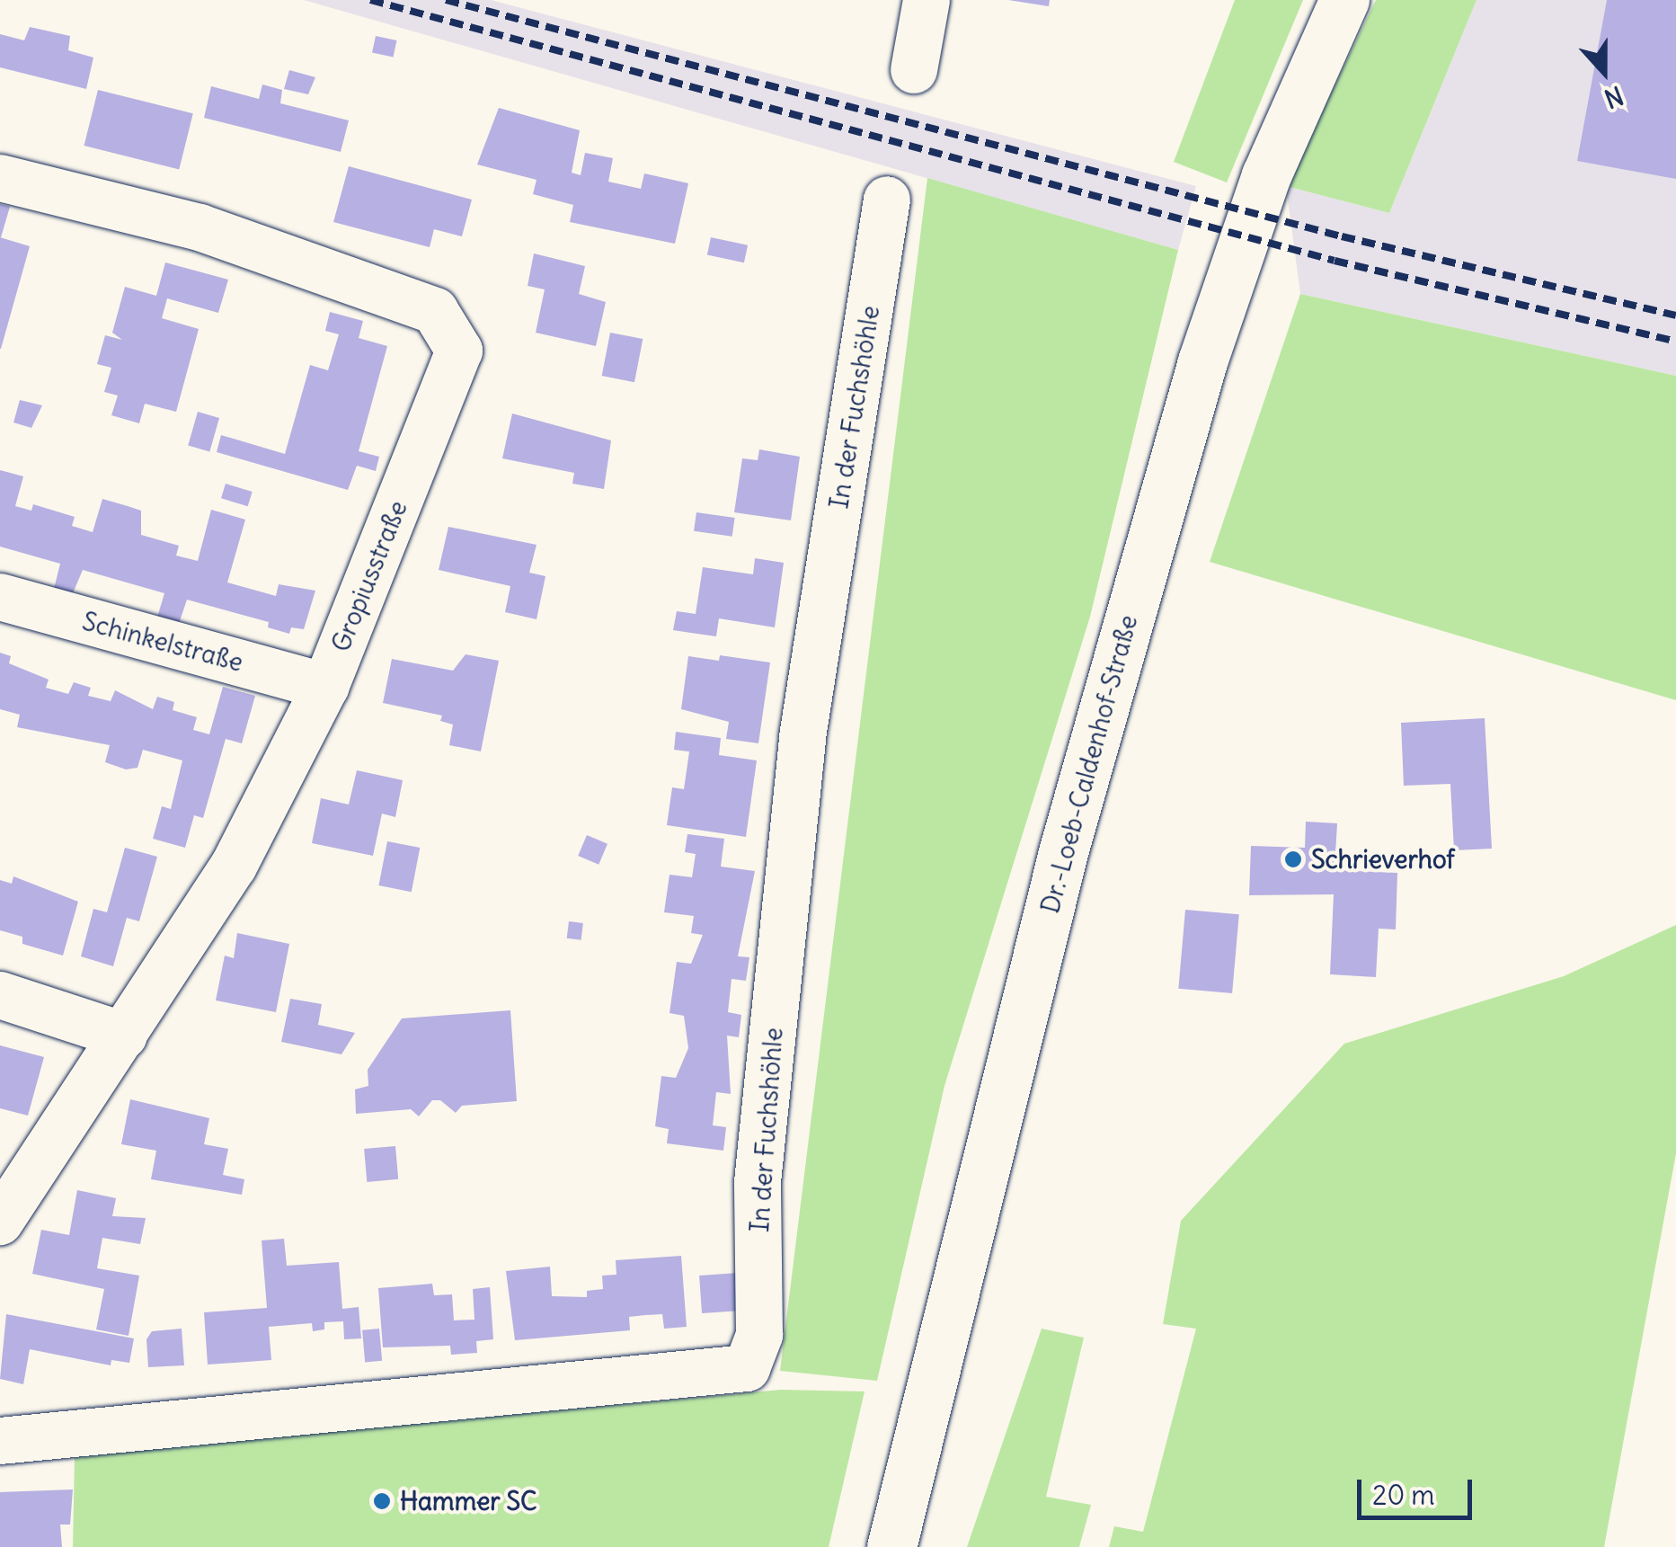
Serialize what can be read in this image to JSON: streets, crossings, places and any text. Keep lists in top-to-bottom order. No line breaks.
{"streets":{"main road":["Dr.-Loeb-Caldenhof-Straße"],"street":["In der Fuchshöhle","Gropiusstraße","Schinkelstraße"]},"crossings":[["Gropiusstraße","Schinkelstraße"]],"places":["Schrieverhof","Hammer SC"],"scale_bar":"20 m","north":"bottom"}
